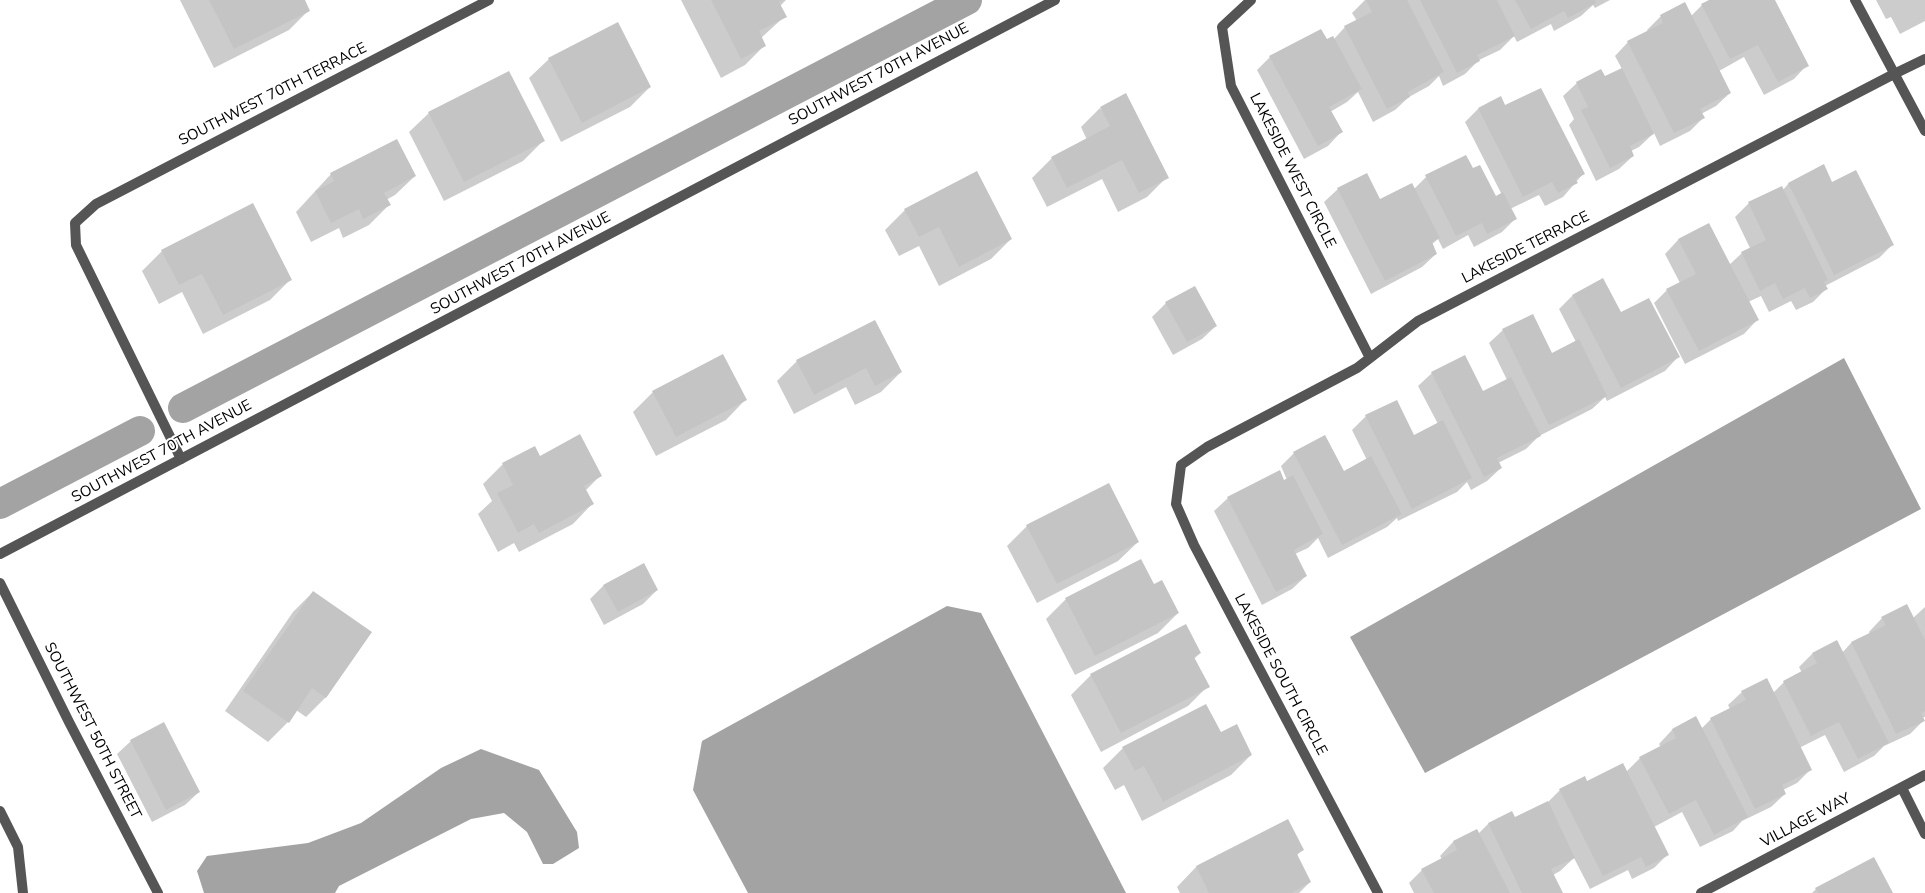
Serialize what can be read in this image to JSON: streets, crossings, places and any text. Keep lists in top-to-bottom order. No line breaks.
{"streets":{"street":["SOUTHWEST 70TH AVENUE","SOUTHWEST 70TH TERRACE","LAKESIDE WEST CIRCLE","LAKESIDE TERRACE","LAKESIDE SOUTH CIRCLE","SOUTHWEST 50TH STREET","VILLAGE WAY"]},"crossings":[["SOUTHWEST 70TH AVENUE","SOUTHWEST 70TH TERRACE"],["LAKESIDE WEST CIRCLE","LAKESIDE TERRACE"],["LAKESIDE TERRACE","LAKESIDE SOUTH CIRCLE"]]}
